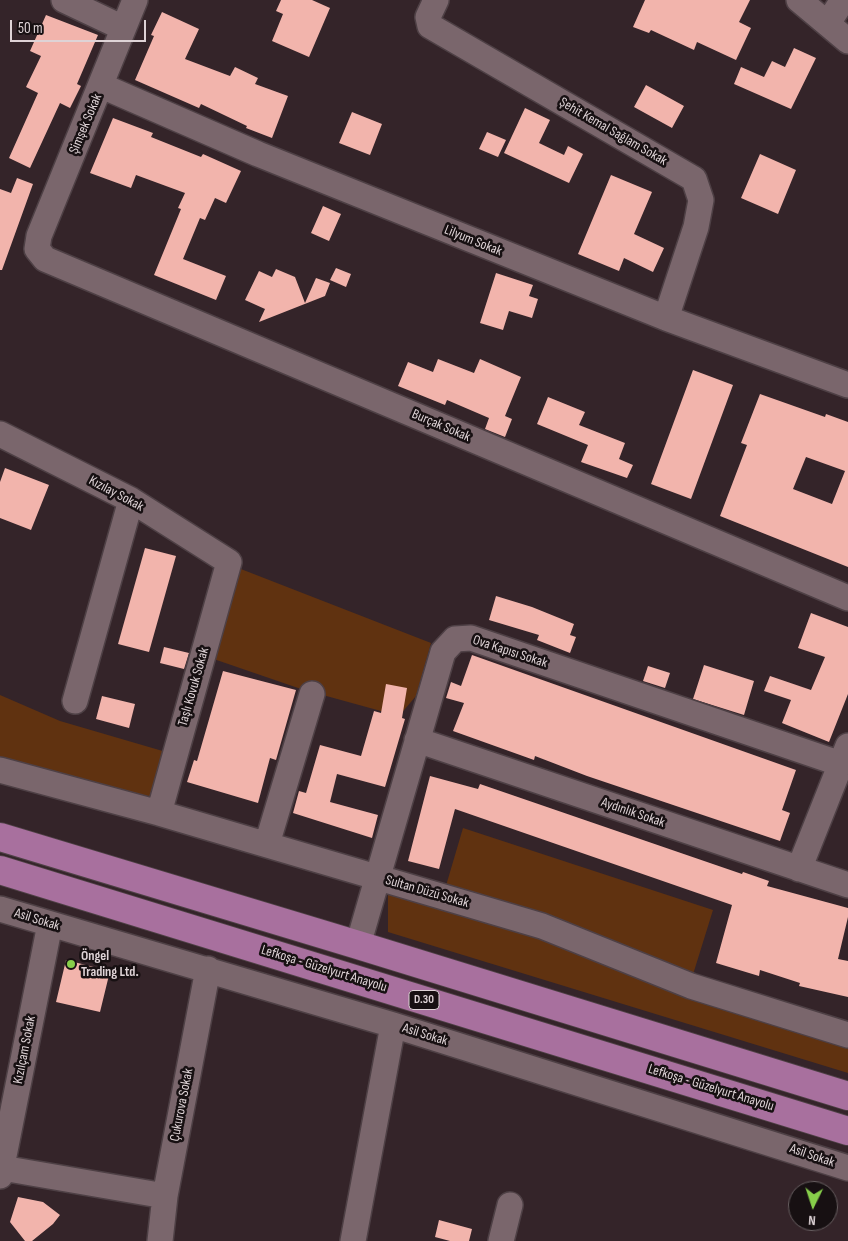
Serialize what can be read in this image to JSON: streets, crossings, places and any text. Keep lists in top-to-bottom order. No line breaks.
{"streets":{"highway":["Lefkoşa - Güzelyurt Anayolu","D.30"],"street":["Şimşek Sokak","Şehit Kemal Sağlam Sokak","Lilyum Sokak","Burçak Sokak","Kızılay Sokak","Ova Kapısı Sokak","Taşlı Kovuk Sokak","Aydınlık Sokak","Sultan Düzü Sokak","Asil Sokak","Kızılçam Sokak","Çukurova Sokak"]},"crossings":[["Şimşek Sokak","Lilyum Sokak"],["Şimşek Sokak","Burçak Sokak"],["Şehit Kemal Sağlam Sokak","Lilyum Sokak"],["Kızılay Sokak","Taşlı Kovuk Sokak"],["Ova Kapısı Sokak","Aydınlık Sokak"],["Ova Kapısı Sokak","Sultan Düzü Sokak"],["Ova Kapısı Sokak","D.30"],["Taşlı Kovuk Sokak","Sultan Düzü Sokak"],["Asil Sokak","Kızılçam Sokak"],["Asil Sokak","Çukurova Sokak"]],"places":["Öngel Trading Ltd."],"scale_bar":"50 m","north":"bottom"}
